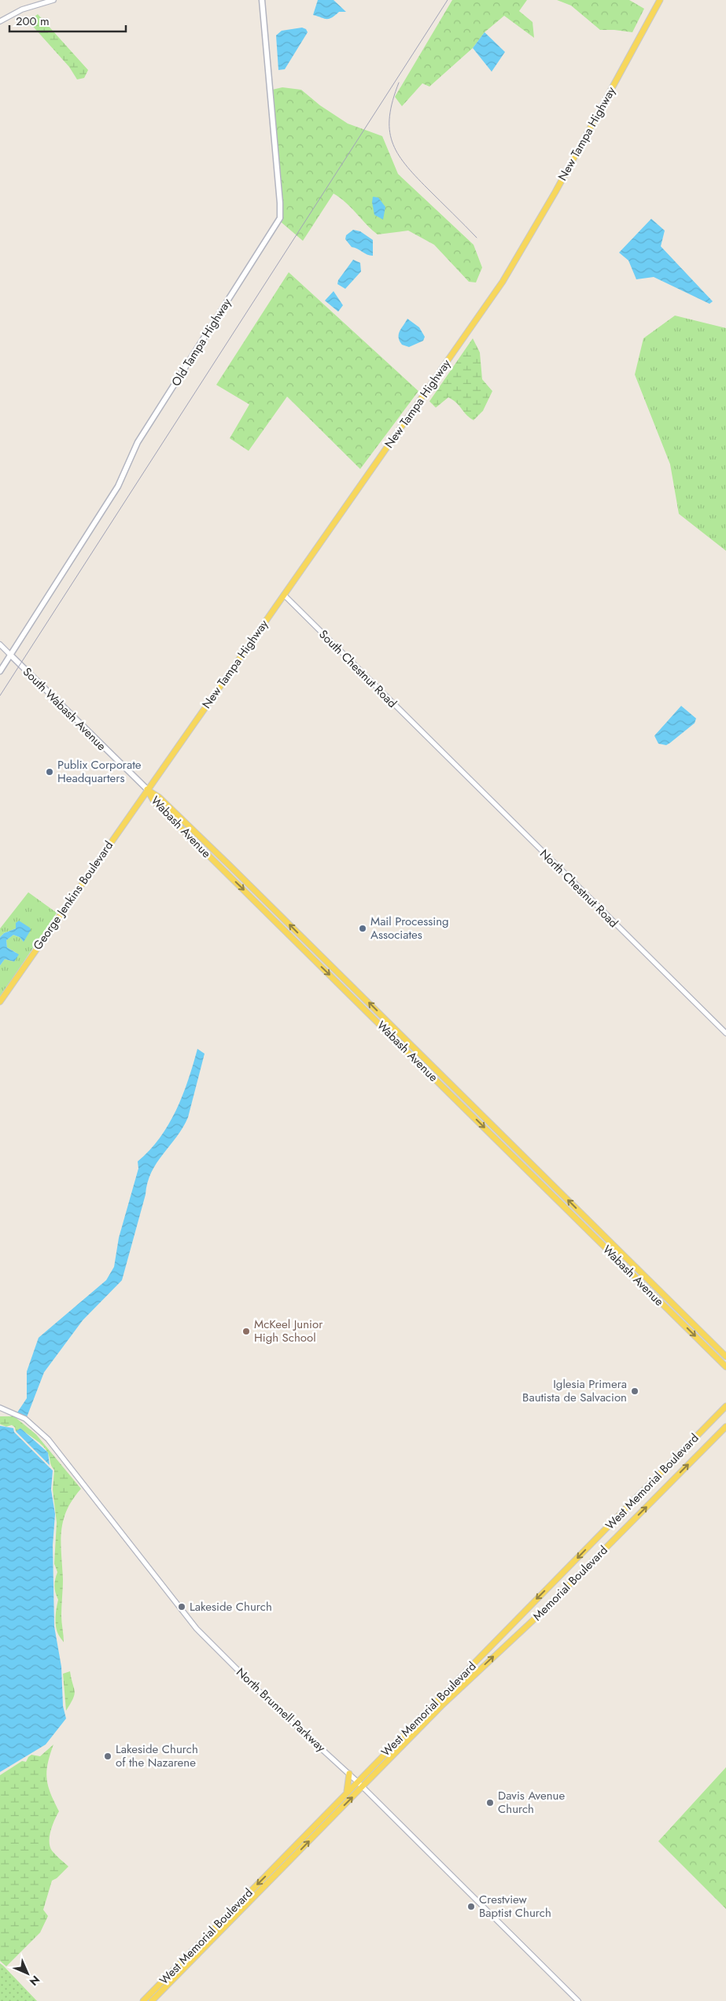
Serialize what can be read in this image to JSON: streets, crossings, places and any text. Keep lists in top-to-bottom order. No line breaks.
{"streets":{"main road":["New Tampa Highway","Old Tampa Highway","South Wabash Avenue","Wabash Avenue","George Jenkins Boulevard","West Memorial Boulevard","Memorial Boulevard"],"street":["South Chestnut Road","North Chestnut Road","North Brunnell Parkway"]},"crossings":[["New Tampa Highway","South Chestnut Road"],["New Tampa Highway","South Wabash Avenue"],["New Tampa Highway","Wabash Avenue"],["New Tampa Highway","George Jenkins Boulevard"],["Old Tampa Highway","South Wabash Avenue"],["South Chestnut Road","North Chestnut Road"],["South Wabash Avenue","Wabash Avenue"],["South Wabash Avenue","George Jenkins Boulevard"],["Wabash Avenue","George Jenkins Boulevard"],["West Memorial Boulevard","Memorial Boulevard"],["West Memorial Boulevard","North Brunnell Parkway"]],"one_way":["Memorial Boulevard"],"places":["Publix Corporate Headquarters","Mail Processing Associates","McKeel Junior High School","Iglesia Primera Bautista de Salvacion","Lakeside Church","Lakeside Church of the Nazarene","Davis Avenue Church","Crestview Baptist Church"],"scale_bar":"200 m","north":"bottom right"}
